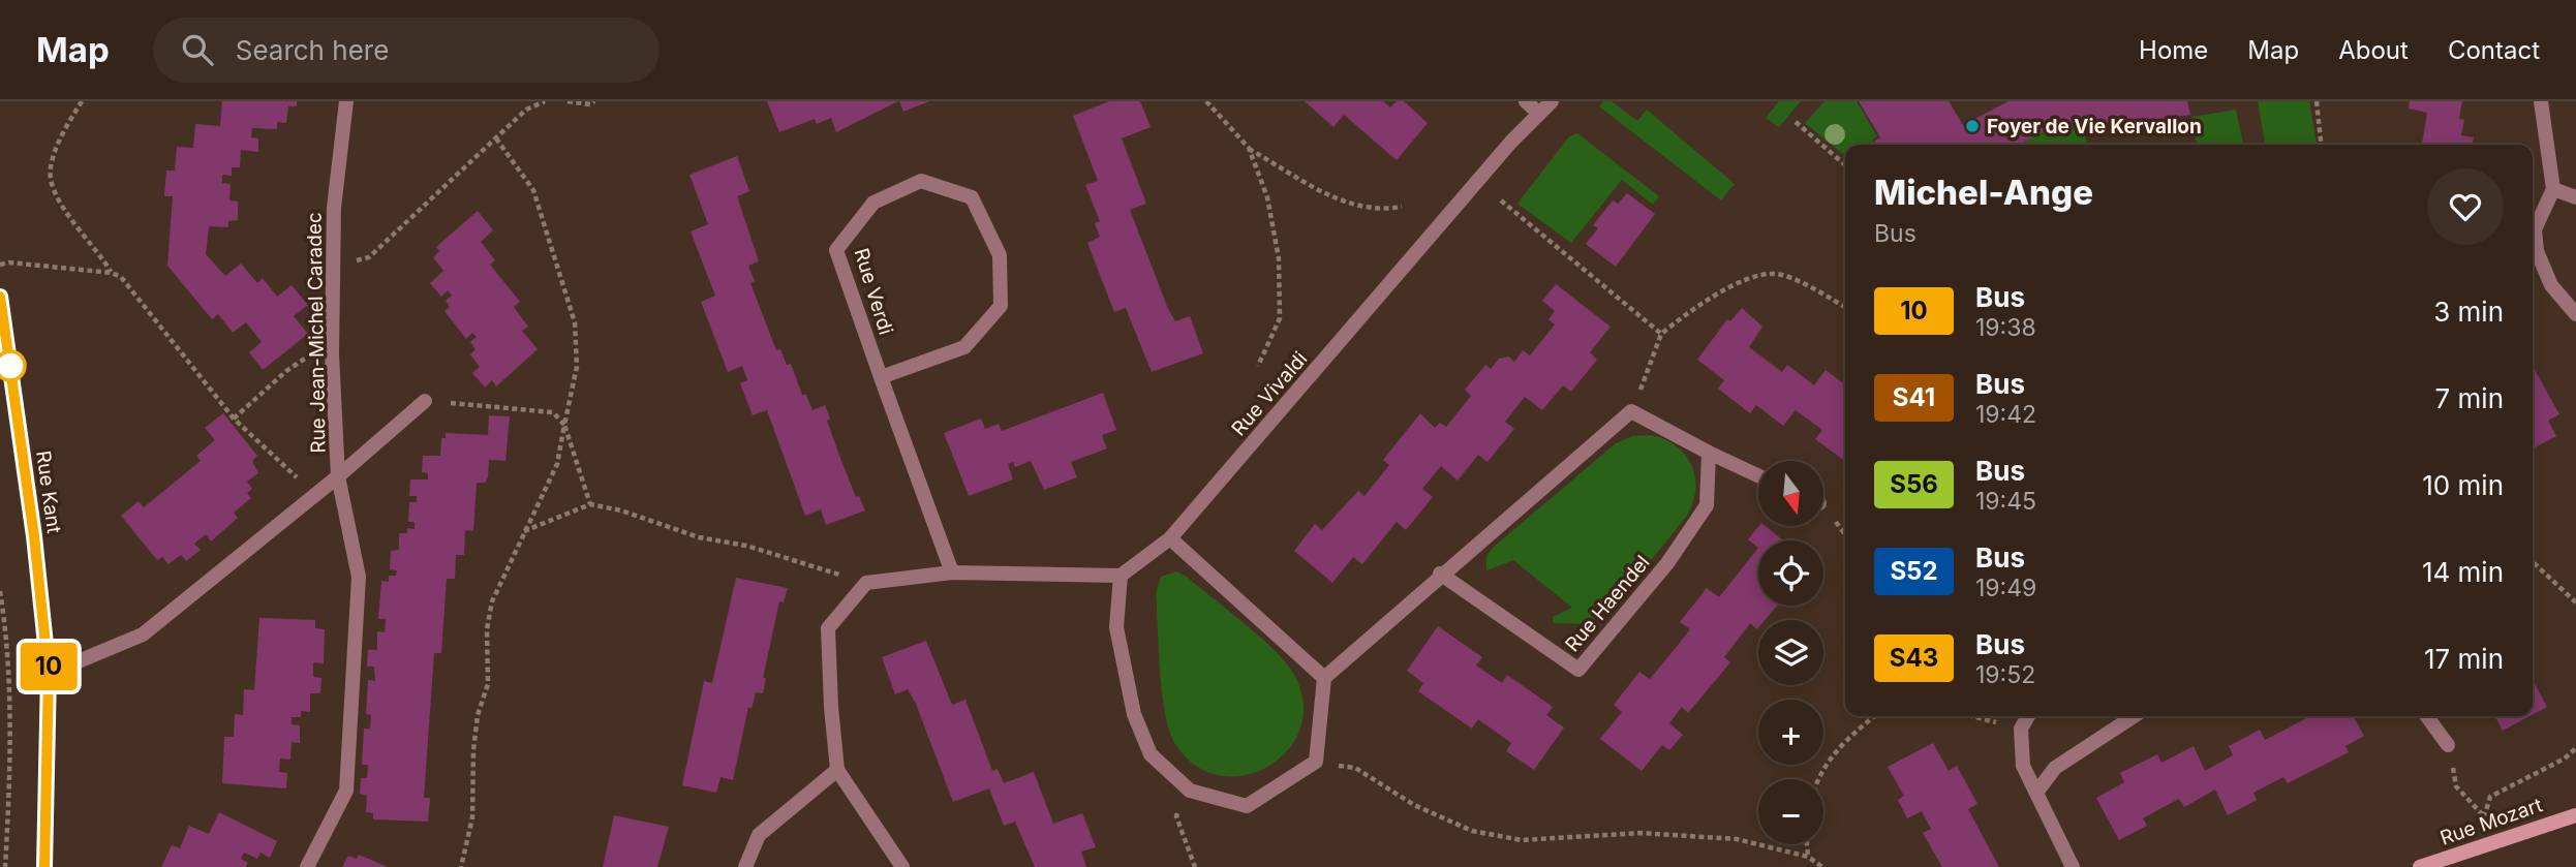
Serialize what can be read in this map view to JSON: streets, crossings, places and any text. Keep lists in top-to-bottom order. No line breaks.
{"streets":{"street":["Rue Verdi","Rue Jean-Michel Caradec","Rue Vivaldi","Rue Kant","Rue Haendel","Rue Mozart"]},"crossings":[["Rue Jean-Michel Caradec","Rue Kant"]],"places":["Foyer de Vie Kervallon"],"lines":["bus line 10"],"north":"bottom","page":{"header":"Map","search":"Search here","nav":["Home","Map","About","Contact"],"on_map":"10","heading":["Michel-Ange","Bus"],"list":[{"mark":"10","name":"Bus","note":"19:38","value":"3 min"},{"mark":"S41","name":"Bus","note":"19:42","value":"7 min"},{"mark":"S56","name":"Bus","note":"19:45","value":"10 min"},{"mark":"S52","name":"Bus","note":"19:49","value":"14 min"},{"mark":"S43","name":"Bus","note":"19:52","value":"17 min"}],"map_buttons":["+","−"]}}
